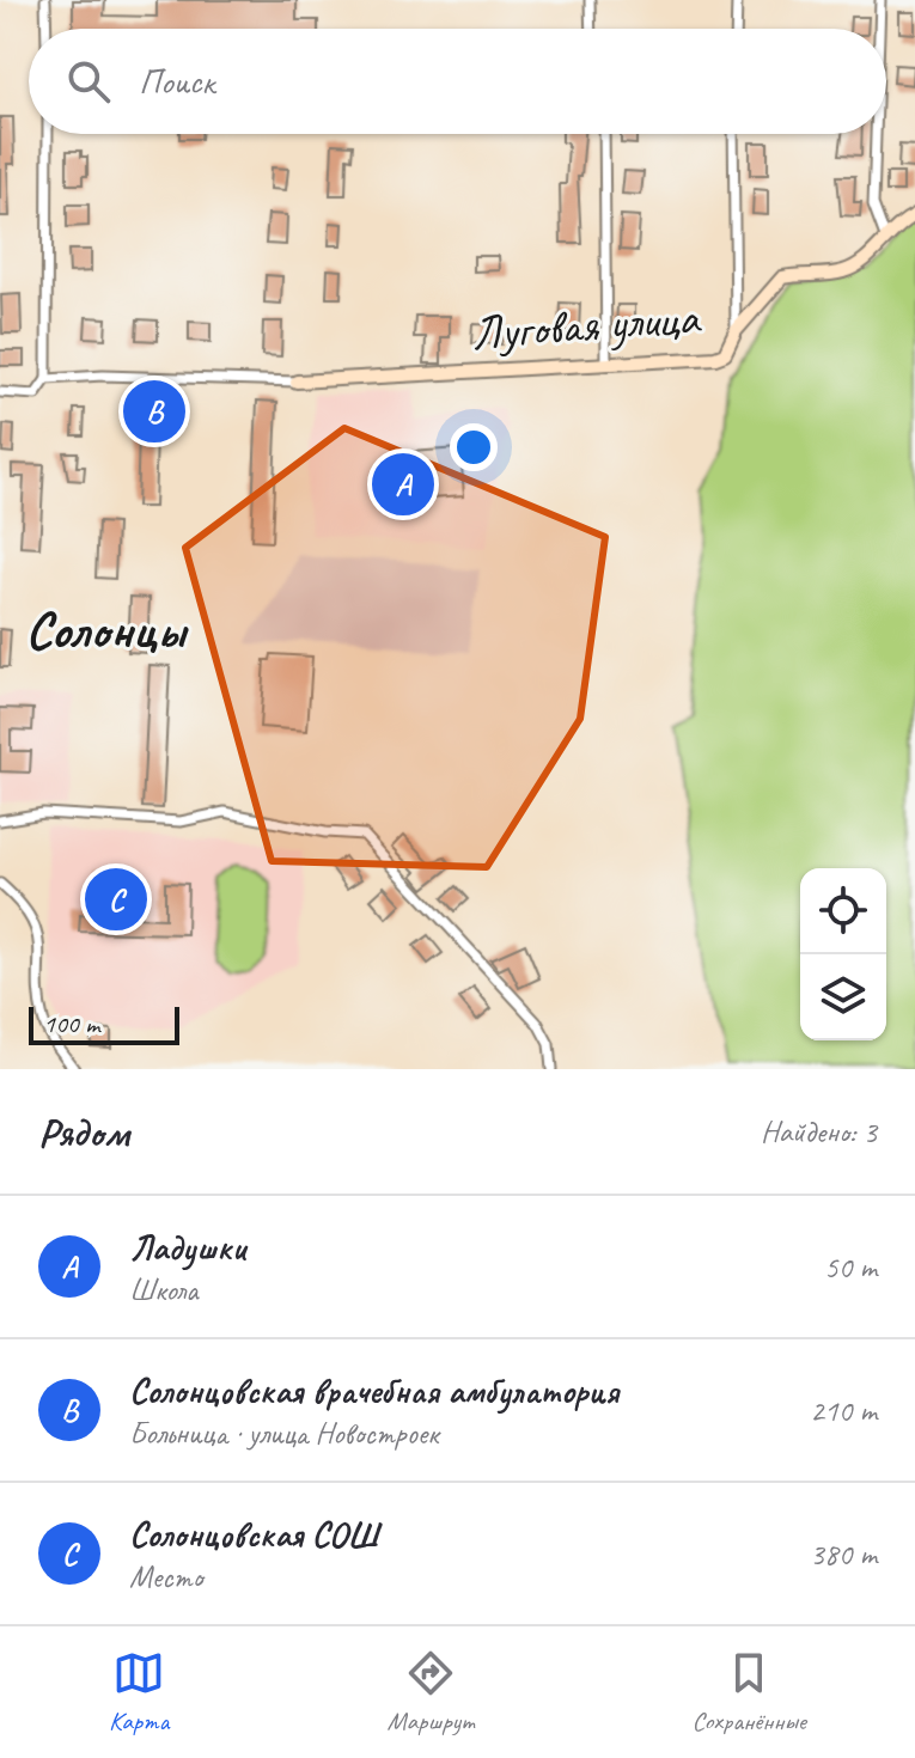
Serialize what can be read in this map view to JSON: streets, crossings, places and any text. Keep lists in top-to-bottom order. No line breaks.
{"streets":{"street":["Луговая улица"]},"districts":["Солонцы"],"scale_bar":"100 m","page":{"search":"Поиск","pins":["B","A","C"],"scale":"100 m","heading":["Рядом","Найдено: 3"],"list":[{"mark":"A","name":"Ладушки","note":"Школа","value":"50 m"},{"mark":"B","name":"Солонцовская врачебная амбулатория","note":"Больница · улица Новостроек","value":"210 m"},{"mark":"C","name":"Солонцовская СОШ","note":"Место","value":"380 m"}],"nav":["Карта","Маршрут","Сохранённые"]}}
